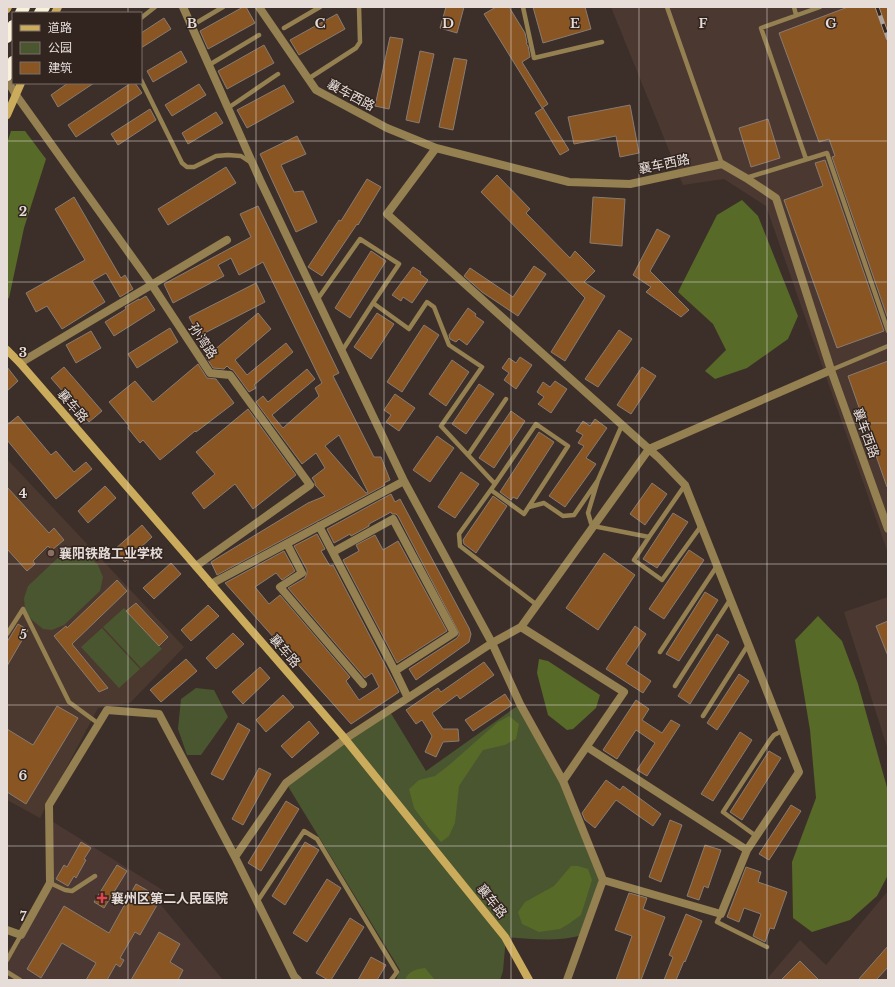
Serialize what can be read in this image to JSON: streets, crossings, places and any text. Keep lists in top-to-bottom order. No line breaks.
{"streets":{"street":["襄车西路","孙湾路","襄车路"]},"crossings":[["孙湾路","襄车路"]],"places":{"other":["襄阳铁路工业学校"],"health":["襄州区第二人民医院"]},"legend":["道路","公园","建筑"],"grid":{"columns":["B","C","D","E","F","G"],"rows":["2","3","4","5","6","7"]}}
